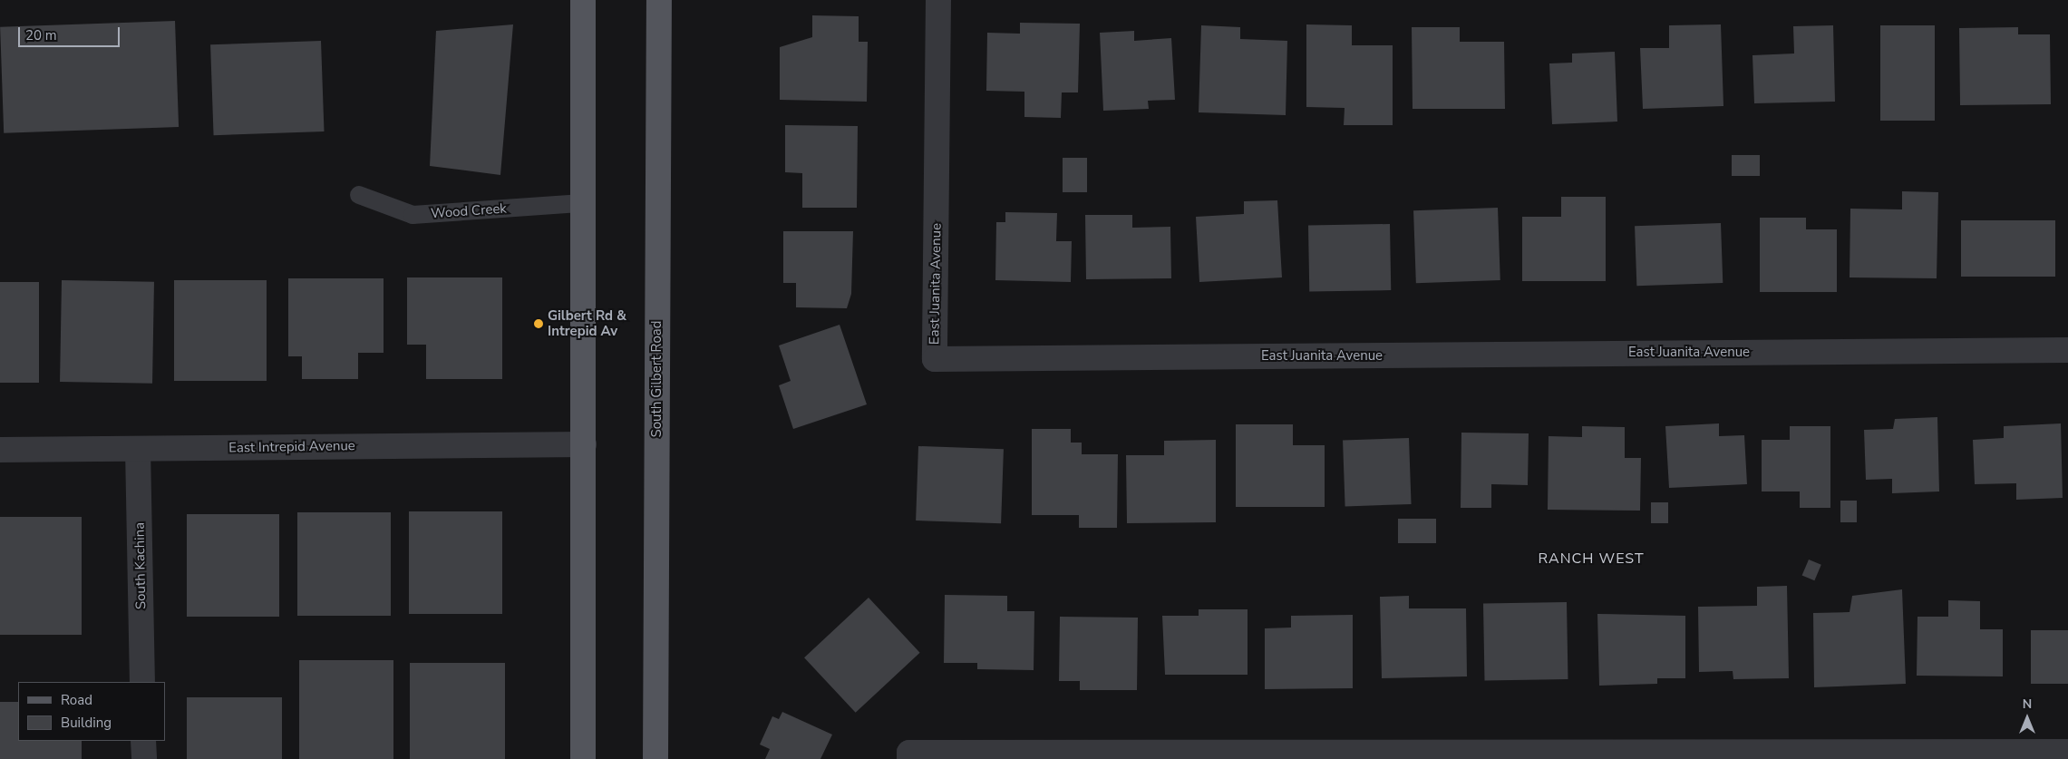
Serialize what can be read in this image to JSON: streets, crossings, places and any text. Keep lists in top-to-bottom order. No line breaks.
{"streets":{"main road":["South Gilbert Road"],"street":["East Juanita Avenue","East Intrepid Avenue","South Kachina"],"lane":["Wood Creek"]},"crossings":[["East Intrepid Avenue","South Kachina"]],"districts":["RANCH WEST"],"places":["Gilbert Rd & Intrepid Av"],"legend":["Road","Building"],"scale_bar":"20 m","north":"top"}
